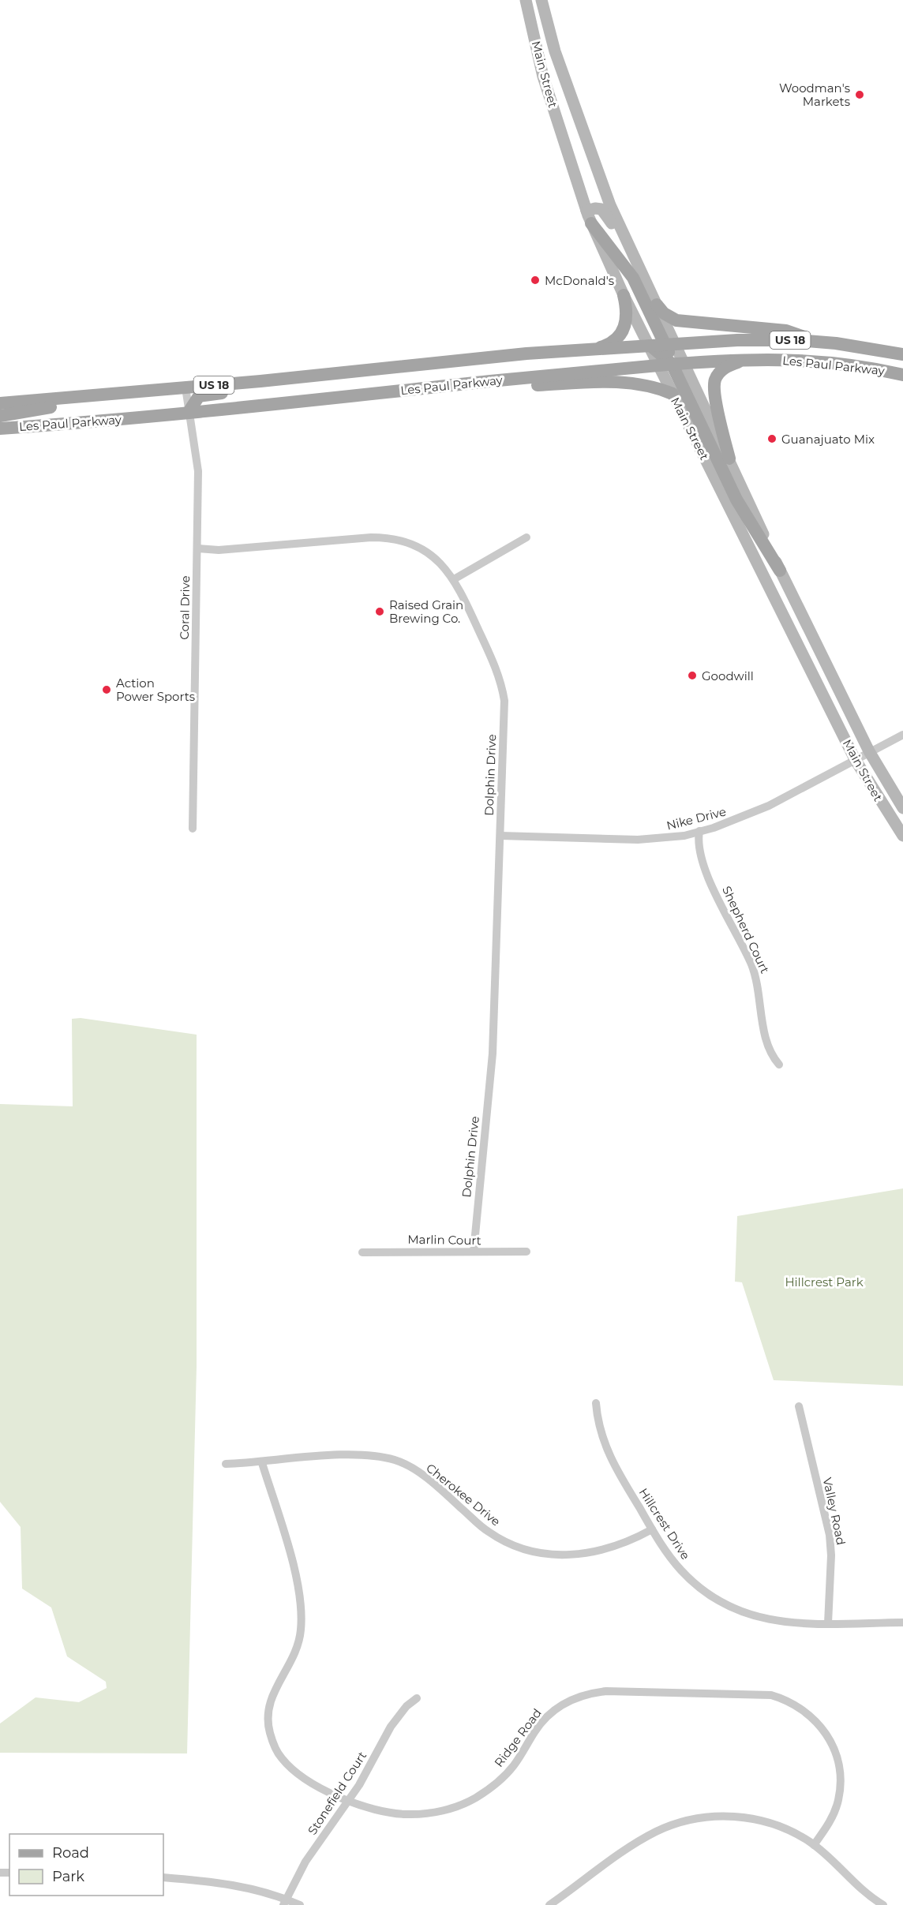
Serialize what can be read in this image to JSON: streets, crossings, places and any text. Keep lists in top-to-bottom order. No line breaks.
{"streets":{"main road":["Main Street","US 18","Les Paul Parkway"],"street":["Coral Drive","Dolphin Drive","Nike Drive","Shepherd Court","Marlin Court","Cherokee Drive","Valley Road","Hillcrest Drive","Ridge Road","Stonefield Court"]},"crossings":[["Main Street","Les Paul Parkway"],["Main Street","Nike Drive"],["Les Paul Parkway","Coral Drive"],["Coral Drive","Dolphin Drive"],["Dolphin Drive","Nike Drive"],["Dolphin Drive","Marlin Court"],["Nike Drive","Shepherd Court"],["Cherokee Drive","Hillcrest Drive"],["Cherokee Drive","Ridge Road"],["Valley Road","Hillcrest Drive"],["Ridge Road","Stonefield Court"]],"parks":["Hillcrest Park"],"places":["Woodman's Markets","McDonald's","Guanajuato Mix","Raised Grain Brewing Co.","Goodwill","Action Power Sports"],"legend":["Road","Park"]}
